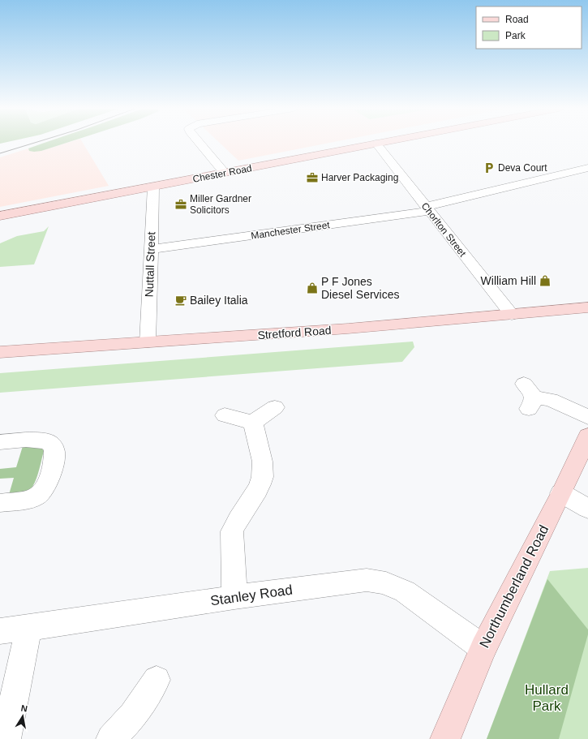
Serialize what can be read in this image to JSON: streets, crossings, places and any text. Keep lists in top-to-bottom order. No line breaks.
{"streets":{"main road":["Chester Road","Stretford Road","Northumberland Road"],"street":["Chorlton Street","Manchester Street","Nuttall Street","Stanley Road"]},"crossings":[["Chester Road","Chorlton Street"],["Chester Road","Nuttall Street"],["Chorlton Street","Manchester Street"],["Chorlton Street","Stretford Road"],["Manchester Street","Nuttall Street"],["Nuttall Street","Stretford Road"],["Northumberland Road","Stanley Road"]],"parks":["Hullard Park"],"places":{"parking":["Deva Court"],"office":["Harver Packaging","Miller Gardner Solicitors"],"shop":["William Hill","P F Jones Diesel Services"],"cafe":["Bailey Italia"]},"legend":["Road","Park"],"north":"top"}
